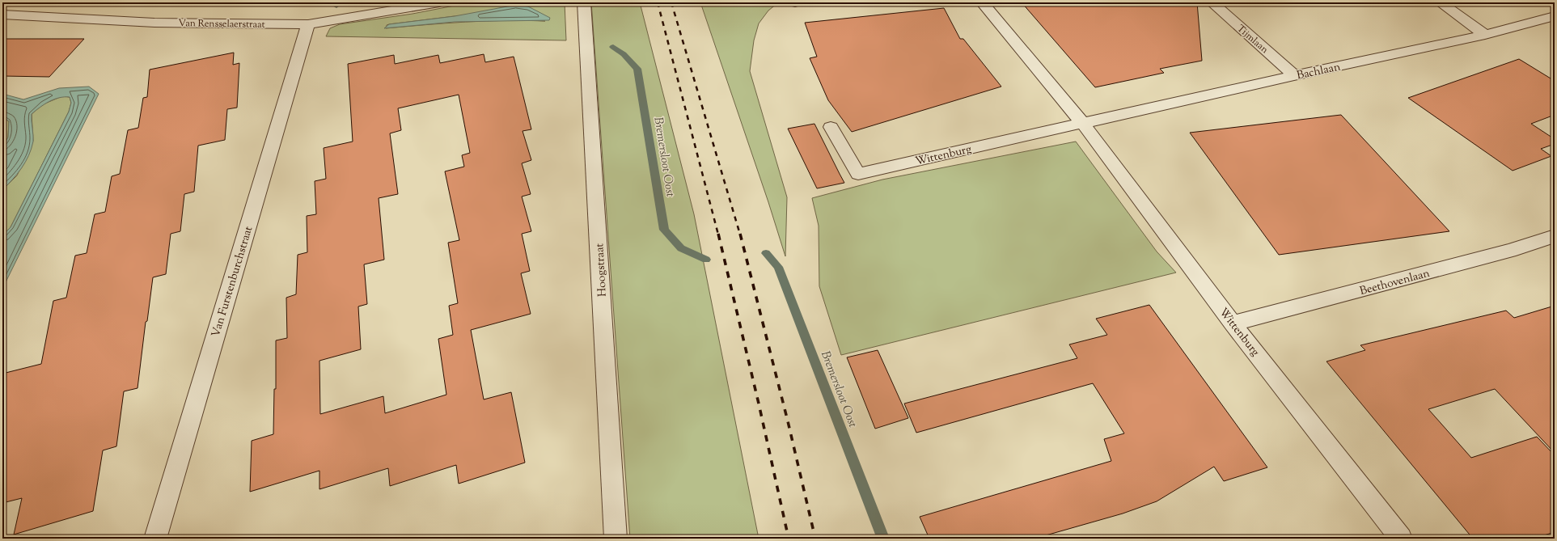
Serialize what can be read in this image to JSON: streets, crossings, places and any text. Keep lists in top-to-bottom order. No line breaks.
{"streets":{"street":["Van Rensselaerstraat","Tijmlaan","Bachlaan","Wittenburg","Hoogstraat","Van Furstenburchstraat","Beethovenlaan"]},"crossings":[["Van Rensselaerstraat","Van Furstenburchstraat"],["Tijmlaan","Bachlaan"],["Bachlaan","Wittenburg"],["Wittenburg","Beethovenlaan"]],"water":["Bremersloot Oost"]}
